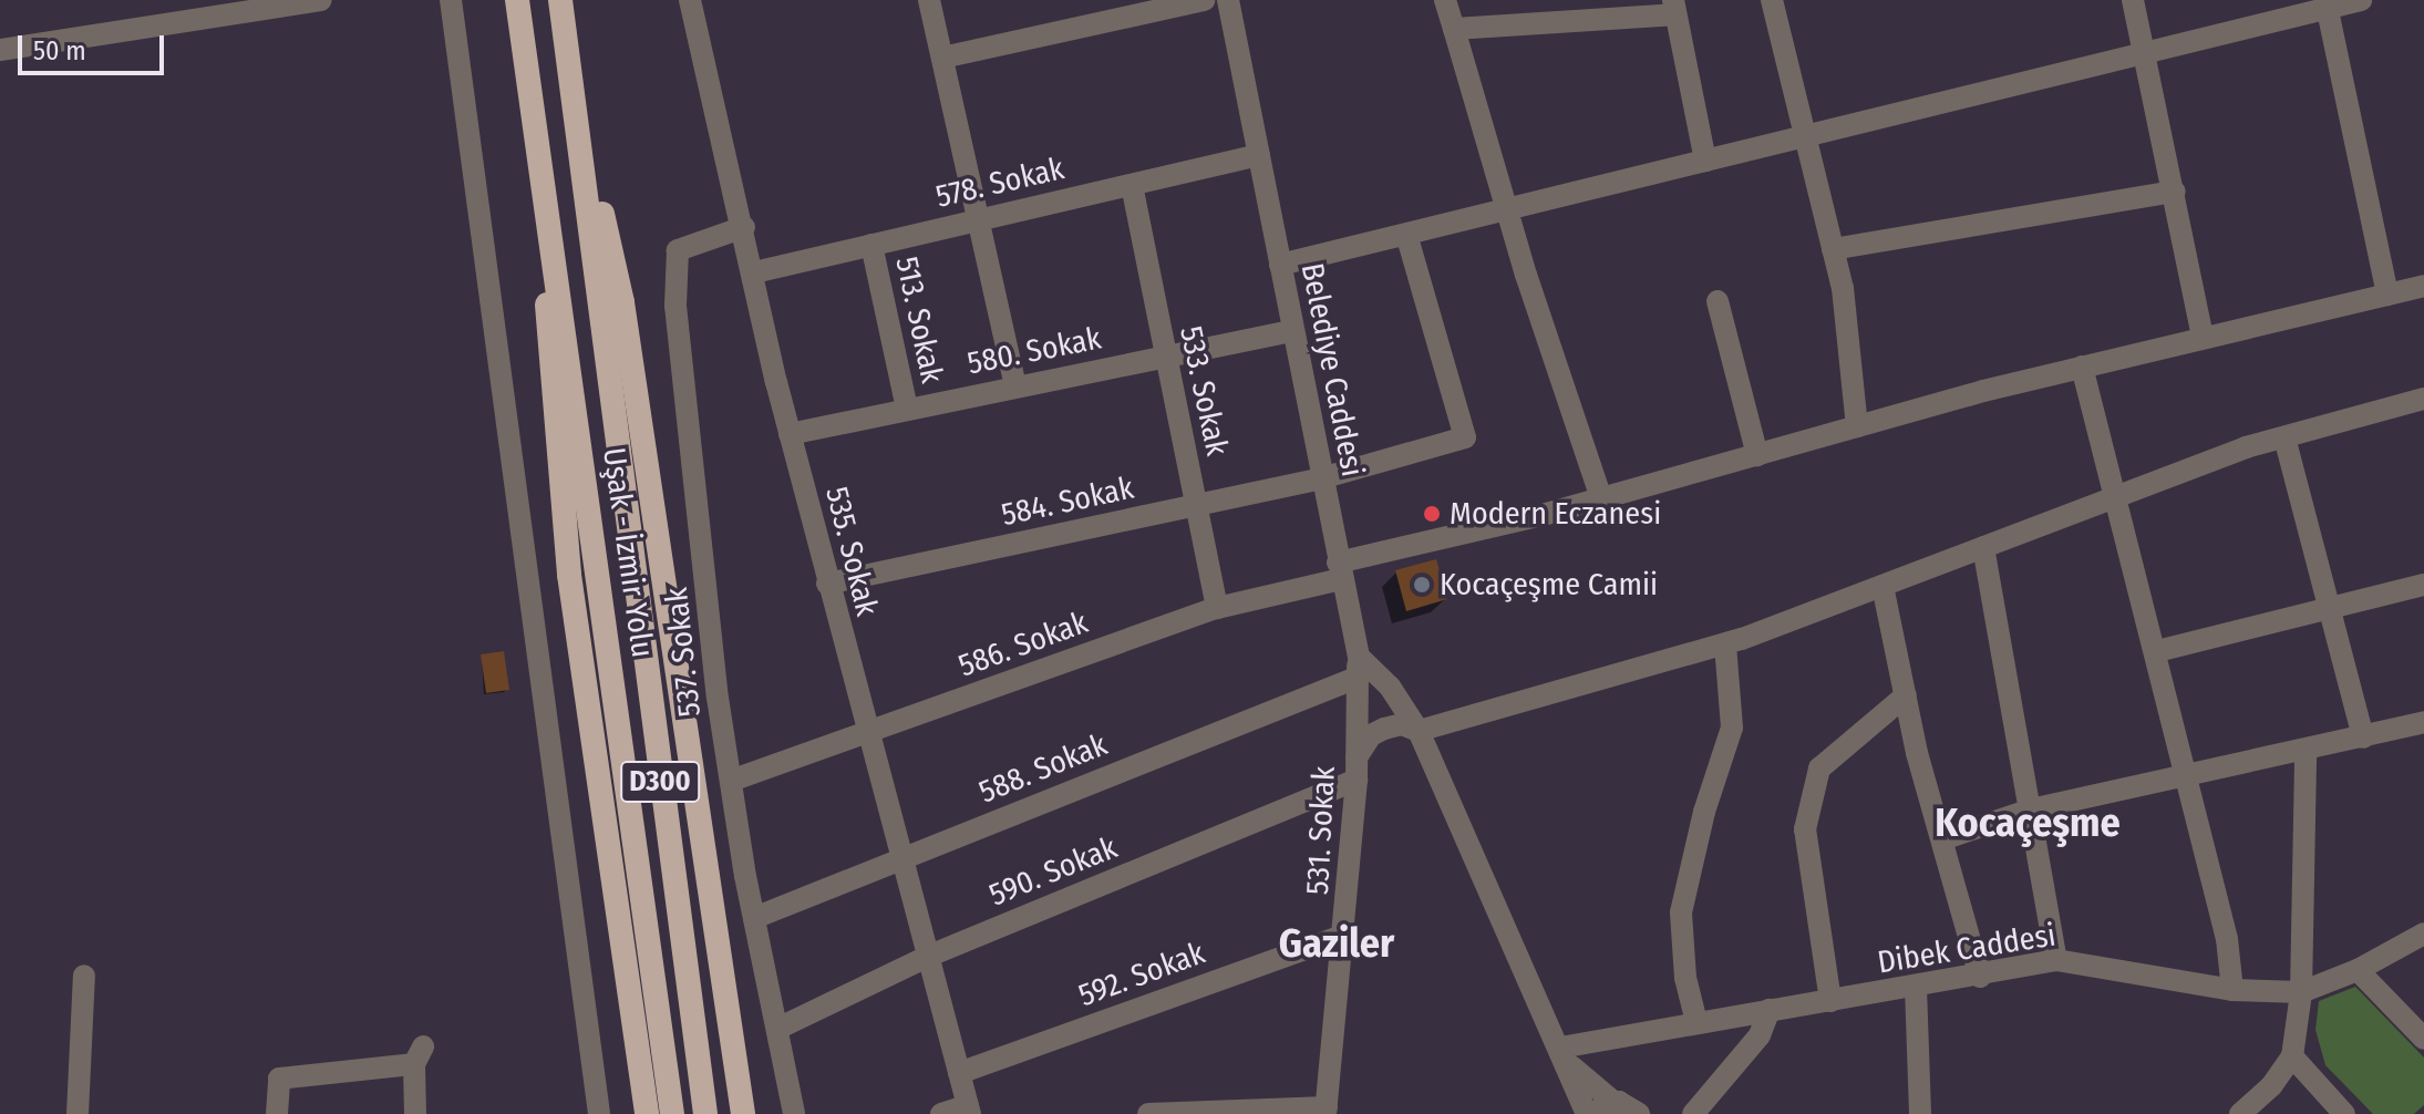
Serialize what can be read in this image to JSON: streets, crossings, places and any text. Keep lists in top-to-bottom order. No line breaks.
{"streets":{"highway":["Uşak - İzmir Yolu","D300"],"street":["578. Sokak","513. Sokak","580. Sokak","Belediye Caddesi","533. Sokak","584. Sokak","535. Sokak","586. Sokak","537. Sokak","588. Sokak","531. Sokak","590. Sokak","Dibek Caddesi","592. Sokak"]},"crossings":[["578. Sokak","513. Sokak"],["578. Sokak","Belediye Caddesi"],["578. Sokak","533. Sokak"],["578. Sokak","535. Sokak"],["513. Sokak","580. Sokak"],["580. Sokak","Belediye Caddesi"],["580. Sokak","533. Sokak"],["580. Sokak","535. Sokak"],["Belediye Caddesi","584. Sokak"],["Belediye Caddesi","586. Sokak"],["Belediye Caddesi","588. Sokak"],["Belediye Caddesi","531. Sokak"],["533. Sokak","584. Sokak"],["533. Sokak","586. Sokak"],["584. Sokak","535. Sokak"],["535. Sokak","586. Sokak"],["535. Sokak","537. Sokak"],["535. Sokak","588. Sokak"],["535. Sokak","590. Sokak"],["535. Sokak","592. Sokak"],["586. Sokak","537. Sokak"],["537. Sokak","588. Sokak"],["537. Sokak","590. Sokak"],["588. Sokak","531. Sokak"],["531. Sokak","590. Sokak"],["531. Sokak","592. Sokak"]],"districts":["Kocaçeşme","Gaziler"],"places":["Modern Eczanesi","Kocaçeşme Camii"],"scale_bar":"50 m"}
